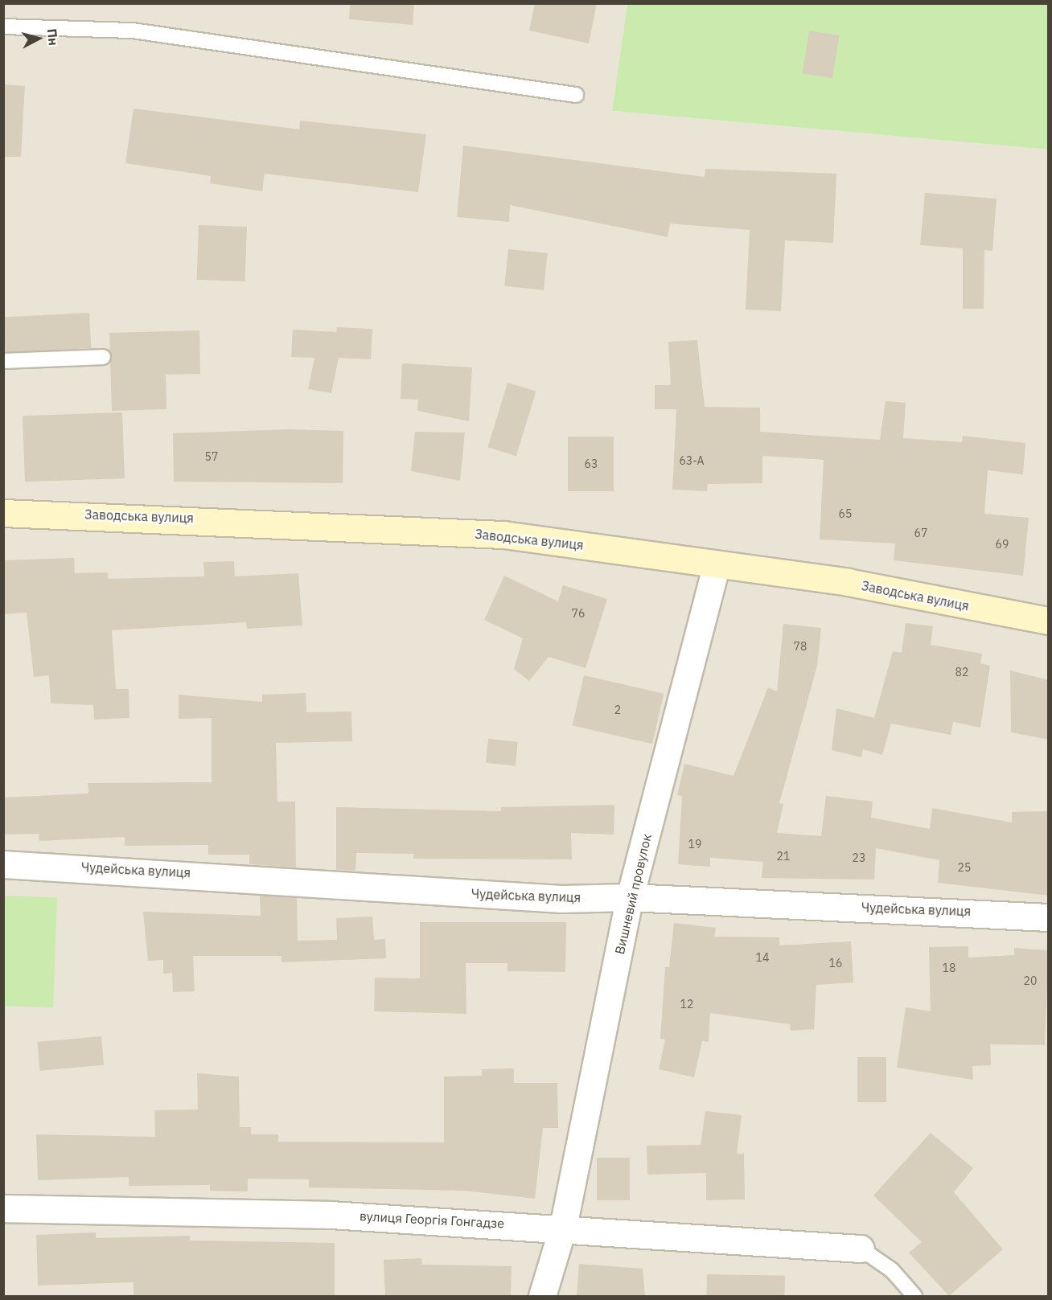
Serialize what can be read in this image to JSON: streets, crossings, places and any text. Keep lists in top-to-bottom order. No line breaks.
{"streets":{"main road":["Заводська вулиця"],"street":["Чудейська вулиця","Вишневий провулок","вулиця Георгія Гонгадзе"]},"crossings":[["Заводська вулиця","Вишневий провулок"],["Чудейська вулиця","Вишневий провулок"],["Вишневий провулок","вулиця Георгія Гонгадзе"]],"house_numbers":["57","63-А","63","65","67","69","76","78","82","2","19","21","23","25","14","16","18","20","12"],"north":"right"}
